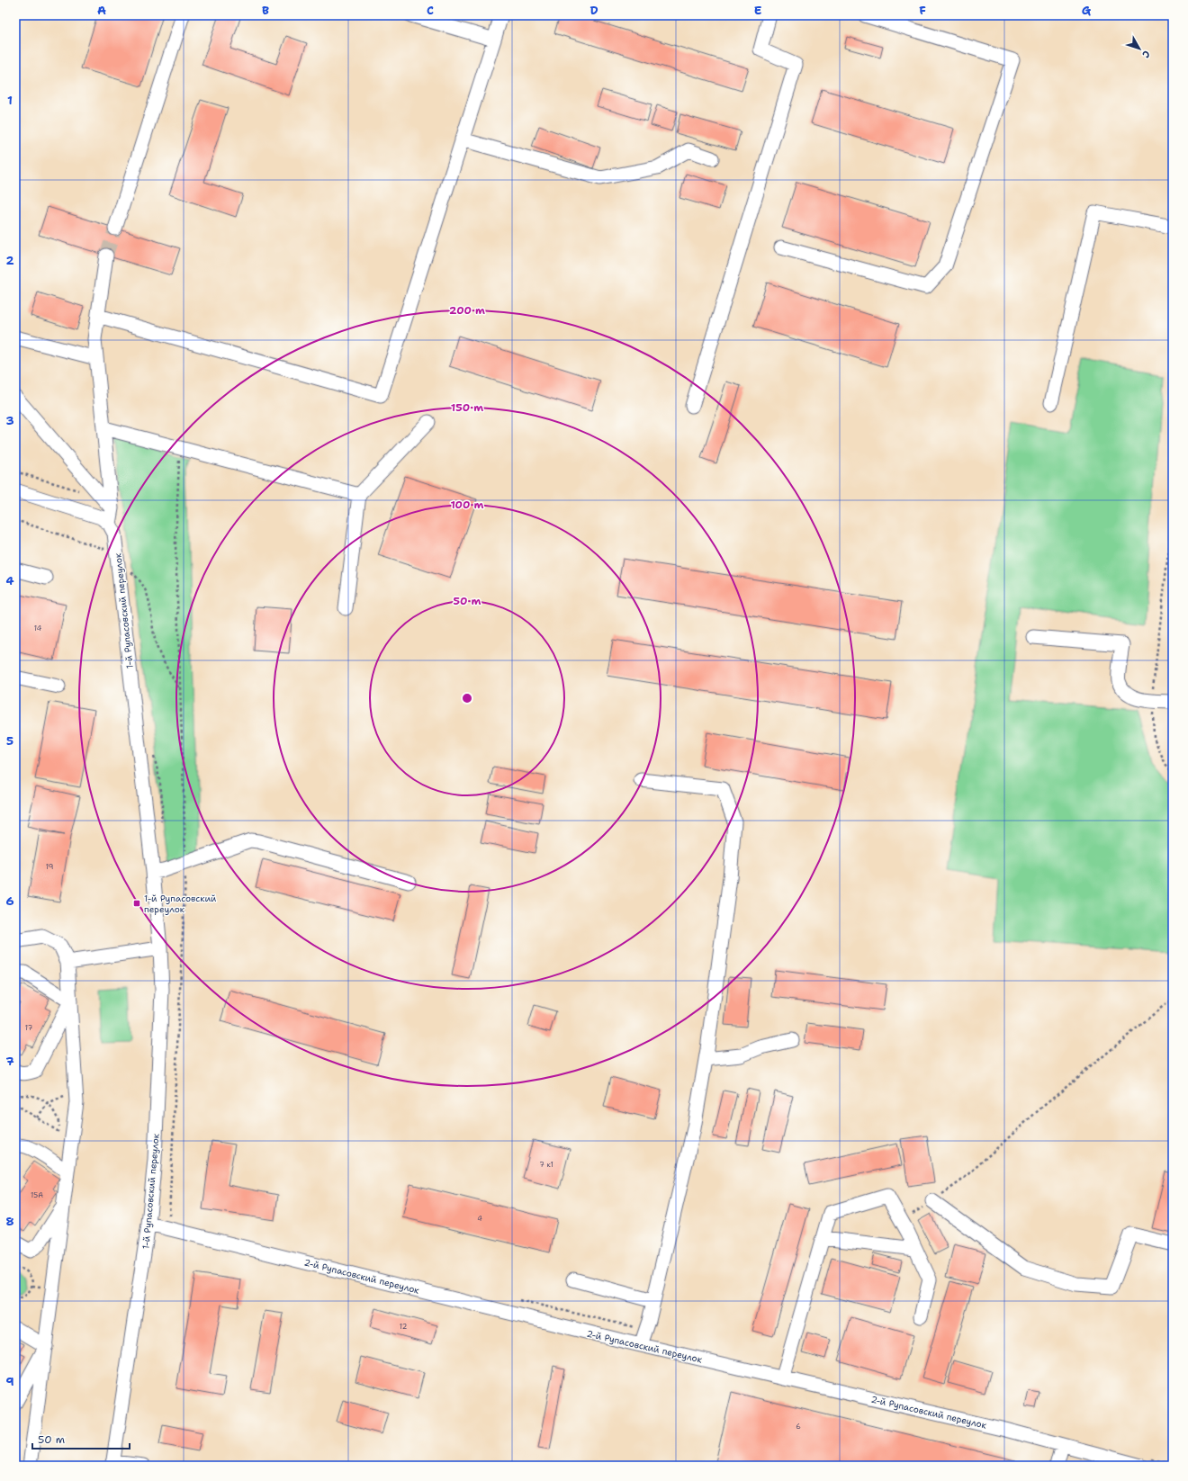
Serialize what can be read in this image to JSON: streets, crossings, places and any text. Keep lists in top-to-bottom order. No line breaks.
{"streets":{"street":["1-й Рупасовский переулок","2-й Рупасовский переулок"]},"crossings":[["1-й Рупасовский переулок","2-й Рупасовский переулок"]],"places":{"transit":["1-й Рупасовский переулок"]},"house_numbers":["14","19","17","7 к1","15А","4","12","6"],"scale_bar":"50 m","north":"bottom right","grid":{"columns":["A","B","C","D","E","F","G"],"rows":["1","2","3","4","5","6","7","8","9"]},"rings":["200 m","150 m","100 m","50 m"]}
